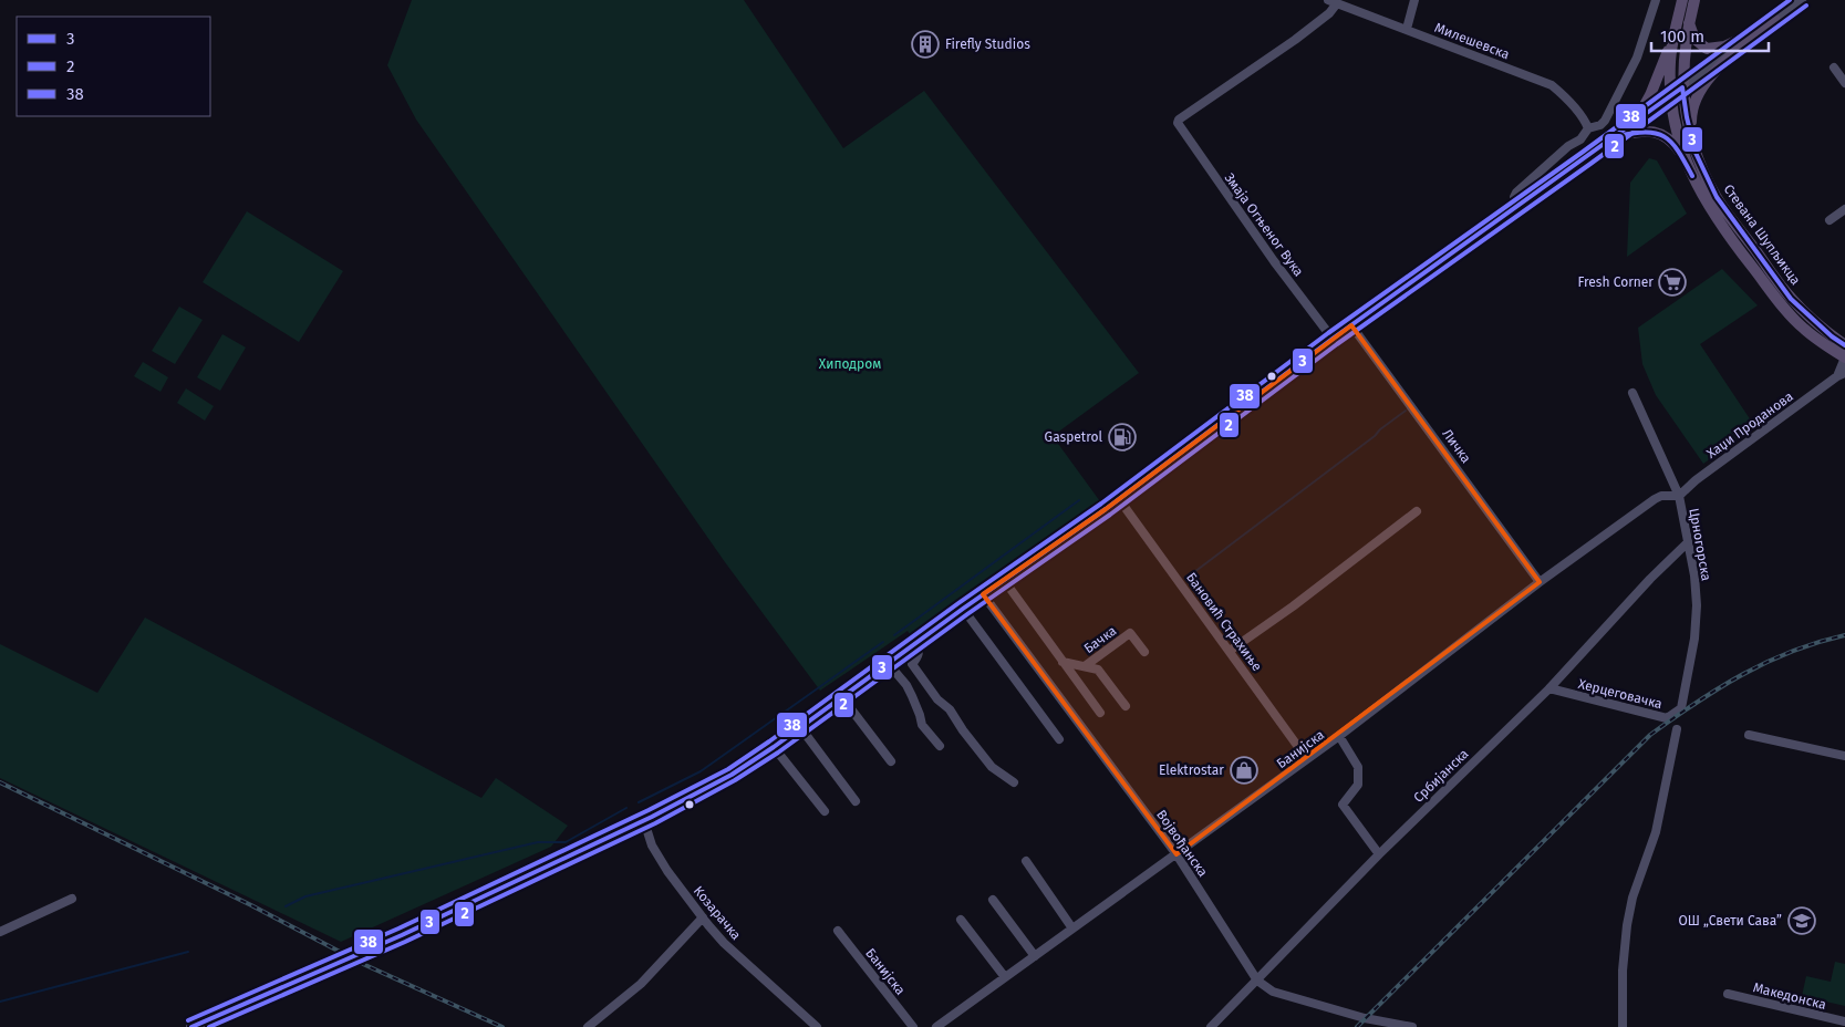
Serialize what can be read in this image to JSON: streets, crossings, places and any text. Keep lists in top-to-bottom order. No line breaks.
{"streets":{"main road":["Стевана Шупљикца"],"street":["Милешевска","Змаја Огњеног Вука","Хаџи Проданова","Личка","Црногорска","Бановић Страхиње","Бачка","Херцеговачка","Банијска","Србијанска","Војвођанска","Козарачка","Македонска"]},"crossings":[["Милешевска","Змаја Огњеног Вука"],["Хаџи Проданова","Црногорска"],["Хаџи Проданова","Банијска"],["Личка","Банијска"],["Црногорска","Херцеговачка"],["Црногорска","Банијска"],["Црногорска","Србијанска"],["Бановић Страхиње","Банијска"],["Херцеговачка","Србијанска"],["Банијска","Војвођанска"],["Србијанска","Војвођанска"]],"parks":["Хиподром"],"places":{"building":["Firefly Studios"],"supermarket":["Fresh Corner"],"fuel station":["Gaspetrol"],"shop":["Elektrostar"],"school or university":["ОШ „Свети Сава”"]},"lines":["transit line 38","transit line 2","transit line 3"],"legend":["3","2","38"],"scale_bar":"100 m"}
